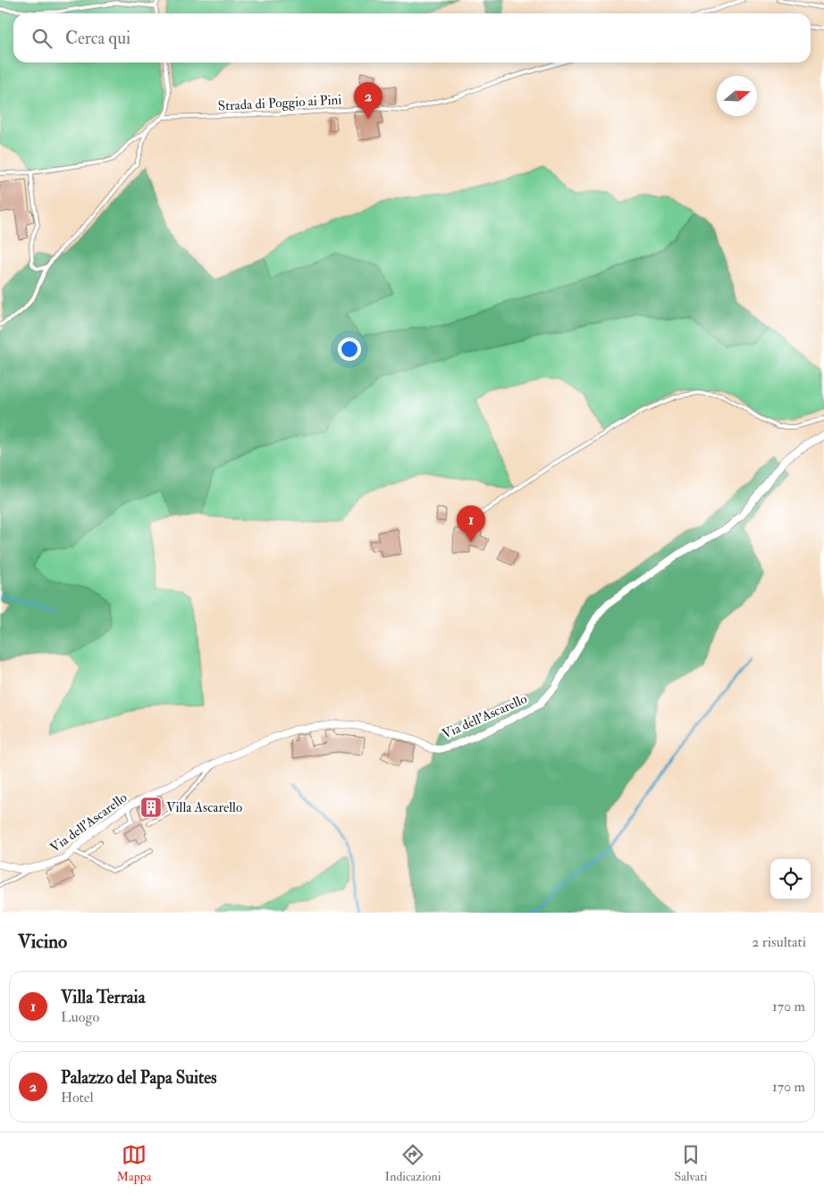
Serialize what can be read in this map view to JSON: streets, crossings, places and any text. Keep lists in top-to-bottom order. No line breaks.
{"streets":{"street":["Via dell'Ascarello"],"lane":["Strada di Poggio ai Pini"]},"places":{"building":["Villa Ascarello"]},"north":"right","page":{"search":"Cerca qui","pins":["2","1"],"heading":["Vicino","2 risultati"],"list":[{"mark":"1","name":"Villa Terraia","note":"Luogo","value":"170 m"},{"mark":"2","name":"Palazzo del Papa Suites","note":"Hotel","value":"170 m"}],"nav":["Mappa","Indicazioni","Salvati"]}}
